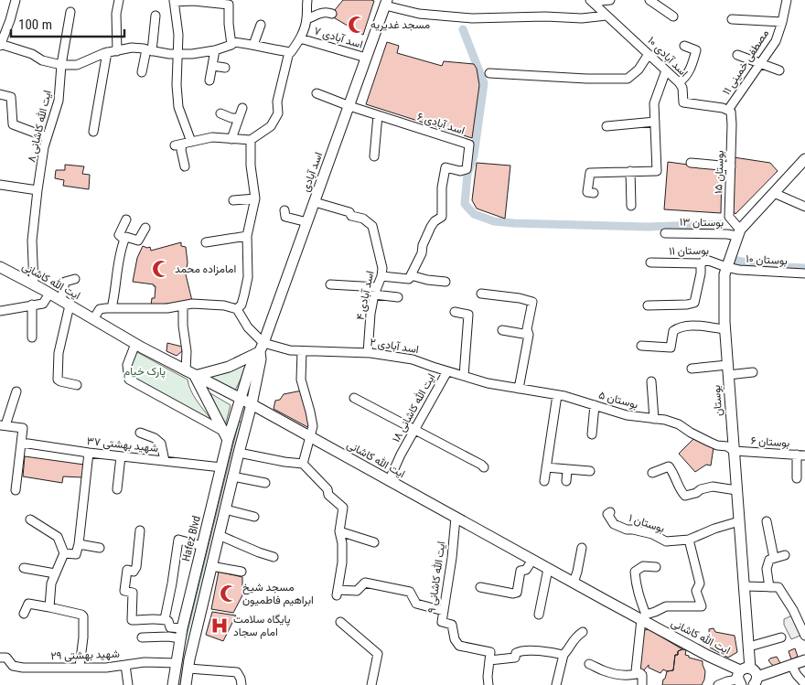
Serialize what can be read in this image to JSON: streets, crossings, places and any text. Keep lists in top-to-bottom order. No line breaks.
{"streets":{"main road":["اسد آبادی","ایت الله کاشانی","بوستان","Hafez Blvd"],"street":["اسد آبادی ۷","اسد آبادی ۱۰","مصطفی خمینی ۱۱","اسد آبادی ۶","ایت الله کاشانی ۸","بوستان ۱۵","بوستان ۱۳","بوستان ۱۱","بوستان ۱۰","اسد آبادی ۴","اسد آبادی ۲","بوستان ۵","ایت الله کاشانی ۱۸","بوستان ۶","شهید بهشتی ۳۷","بوستان ۱","ایت الله کاشانی ۹","شهید بهشتی ۲۹"]},"crossings":[["اسد آبادی ۷","اسد آبادی"],["اسد آبادی ۱۰","مصطفی خمینی ۱۱"],["اسد آبادی ۱۰","بوستان ۱۵"],["مصطفی خمینی ۱۱","بوستان ۱۵"],["اسد آبادی ۶","اسد آبادی"],["ایت الله کاشانی ۸","ایت الله کاشانی"],["اسد آبادی","ایت الله کاشانی"],["اسد آبادی","اسد آبادی ۴"],["اسد آبادی","اسد آبادی ۲"],["اسد آبادی","Hafez Blvd"],["بوستان ۱۵","بوستان ۱۳"],["بوستان ۱۵","بوستان"],["بوستان ۱۳","بوستان"],["بوستان ۱۱","بوستان ۱۰"],["بوستان ۱۱","بوستان"],["بوستان ۱۰","بوستان"],["ایت الله کاشانی","بوستان"],["ایت الله کاشانی","ایت الله کاشانی ۱۸"],["ایت الله کاشانی","Hafez Blvd"],["ایت الله کاشانی","ایت الله کاشانی ۹"],["اسد آبادی ۴","اسد آبادی ۲"],["اسد آبادی ۲","بوستان ۵"],["اسد آبادی ۲","ایت الله کاشانی ۱۸"],["بوستان ۵","بوستان"],["بوستان ۵","بوستان ۶"],["بوستان","بوستان ۶"],["بوستان","بوستان ۱"],["شهید بهشتی ۳۷","Hafez Blvd"],["Hafez Blvd","شهید بهشتی ۲۹"]],"parks":["پارک خیام"],"places":{"mosque":["مسجد غدیریه","امامزاده محمد","مسجد شیخ ابراهیم فاطمیون"],"hospital":["پایگاه سلامت امام سجاد"]},"scale_bar":"100 m"}
